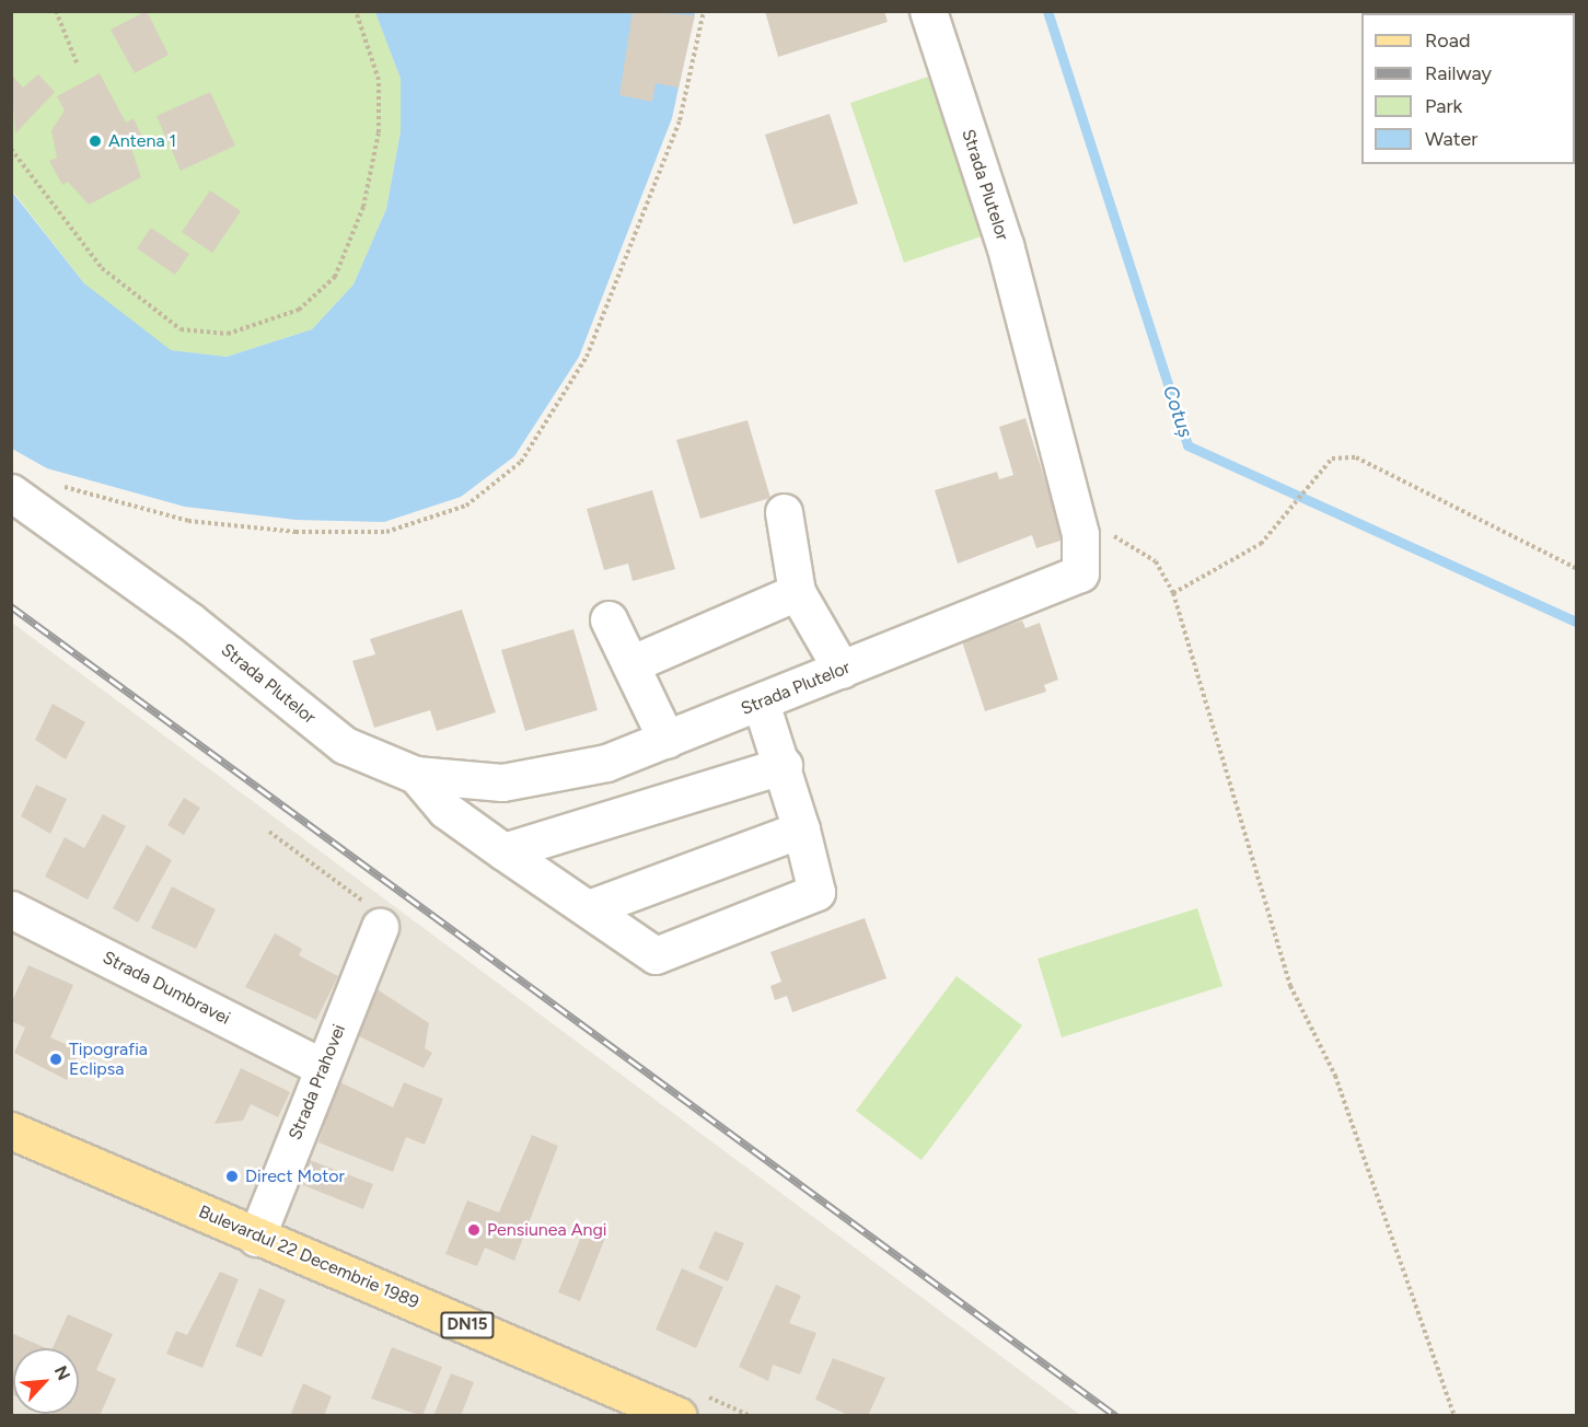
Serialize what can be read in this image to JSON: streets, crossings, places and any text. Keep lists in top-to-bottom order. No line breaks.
{"streets":{"main road":["Bulevardul 22 Decembrie 1989","DN15"],"street":["Strada Plutelor","Strada Dumbravei","Strada Prahovei"]},"crossings":[["Strada Dumbravei","Strada Prahovei"],["Strada Prahovei","Bulevardul 22 Decembrie 1989"]],"water":["Cotuș"],"places":["Antena 1","Tipografia Eclipsa","Direct Motor","Pensiunea Angi"],"legend":["Road","Railway","Park","Water"],"north":"top right"}
